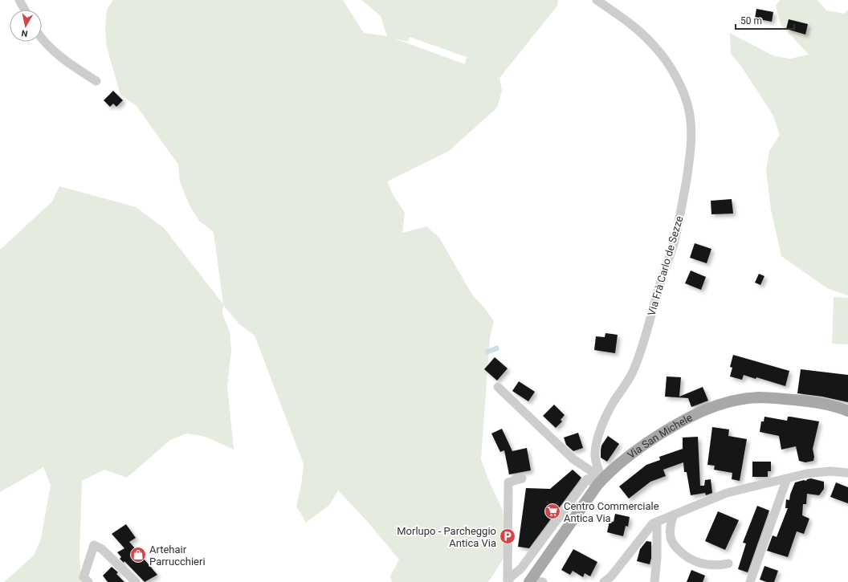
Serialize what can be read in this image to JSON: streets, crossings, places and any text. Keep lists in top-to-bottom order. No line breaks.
{"streets":{"main road":["Via San Michele"],"street":["Via Frà Carlo de Sezze"]},"crossings":[["Via Frà Carlo de Sezze","Via San Michele"]],"places":{"supermarket":["Centro Commerciale Antica Via"],"parking":["Morlupo - Parcheggio Antica Via"],"shop":["Artehair Parrucchieri"]},"scale_bar":"50 m","north":"bottom"}
